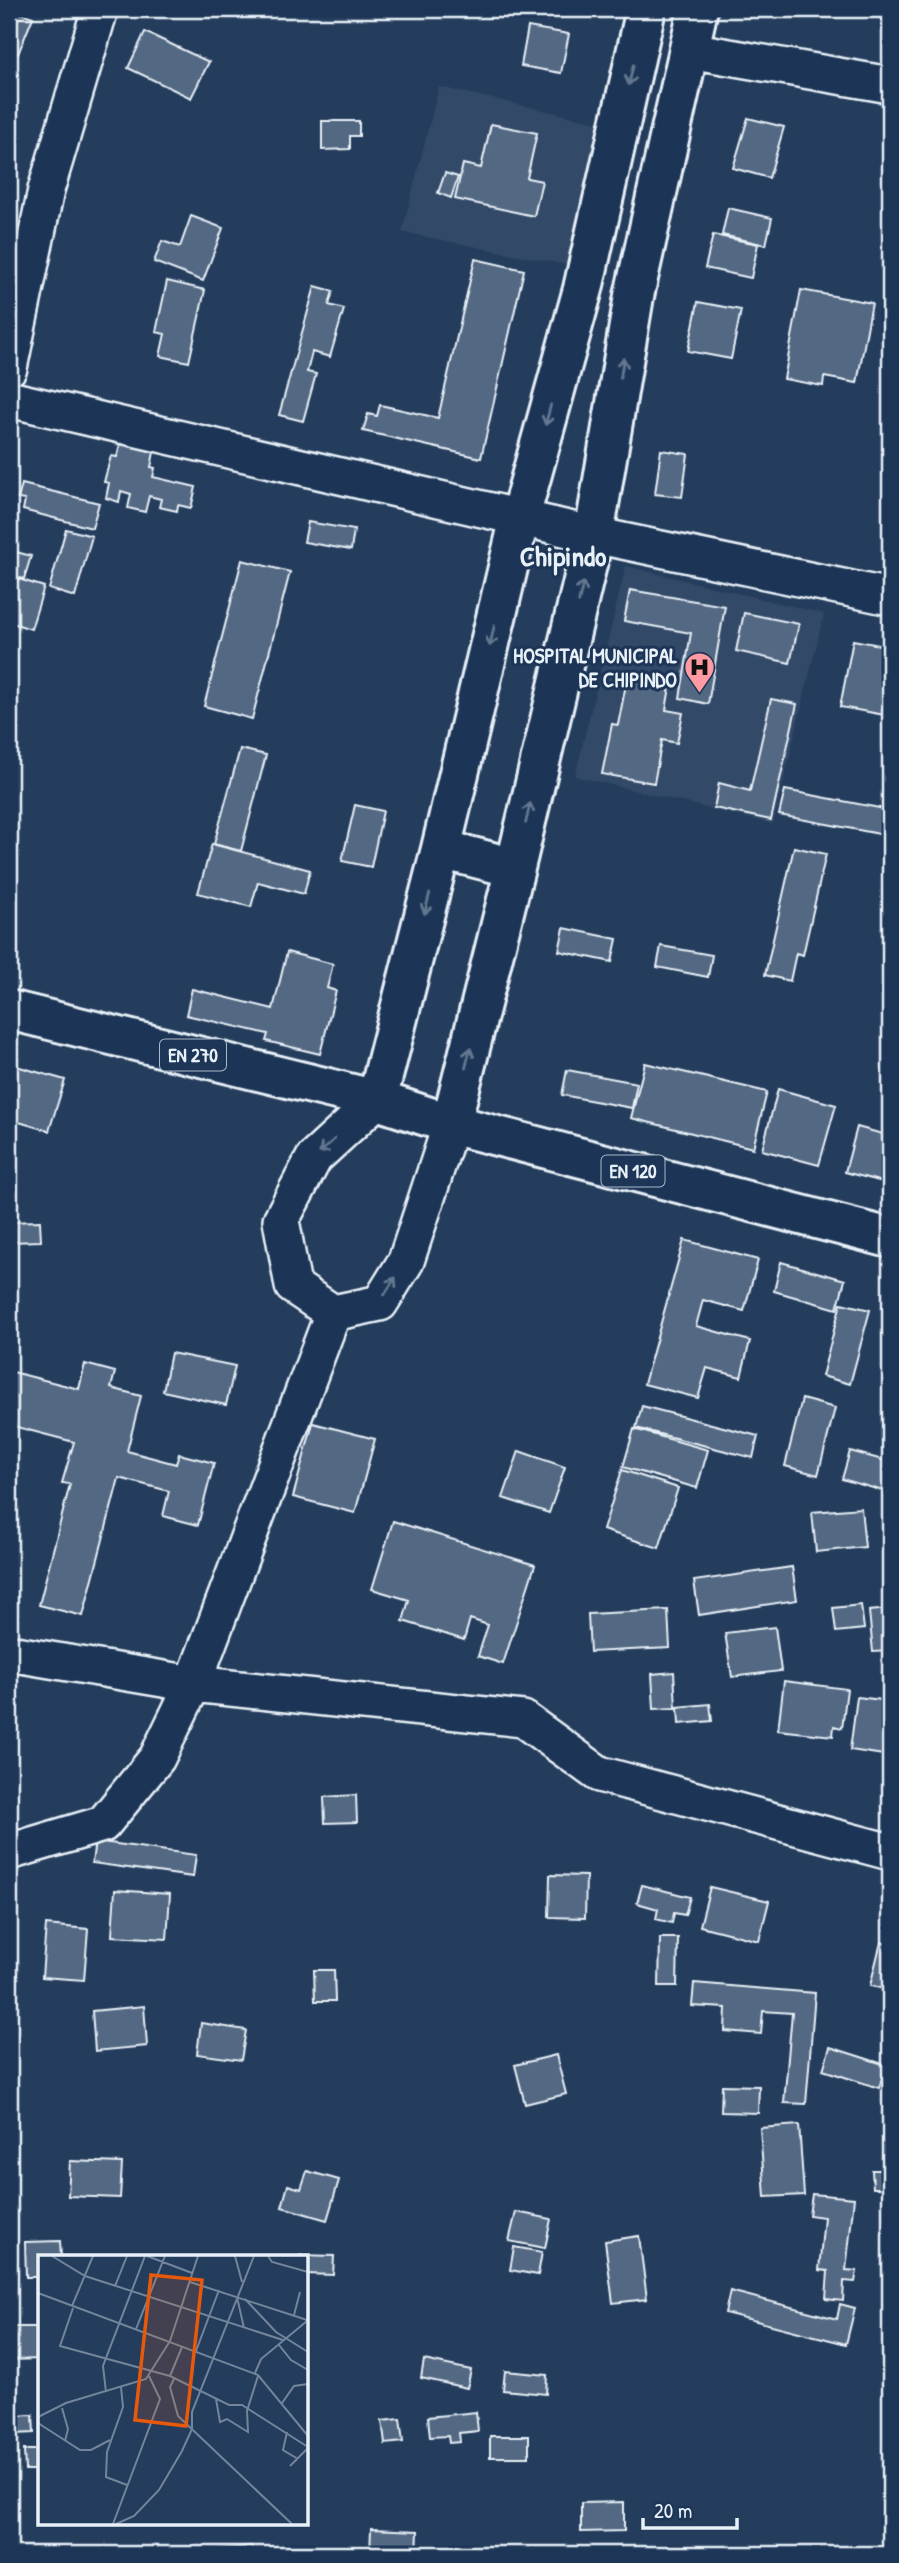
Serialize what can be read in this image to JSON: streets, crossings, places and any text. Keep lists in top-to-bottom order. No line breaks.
{"streets":{"main road":["EN 270","EN 120"]},"crossings":[["EN 270","EN 120"]],"districts":["Chipindo"],"places":{"hospital":["HOSPITAL MUNICIPAL DE CHIPINDO"]},"scale_bar":"20 m"}
